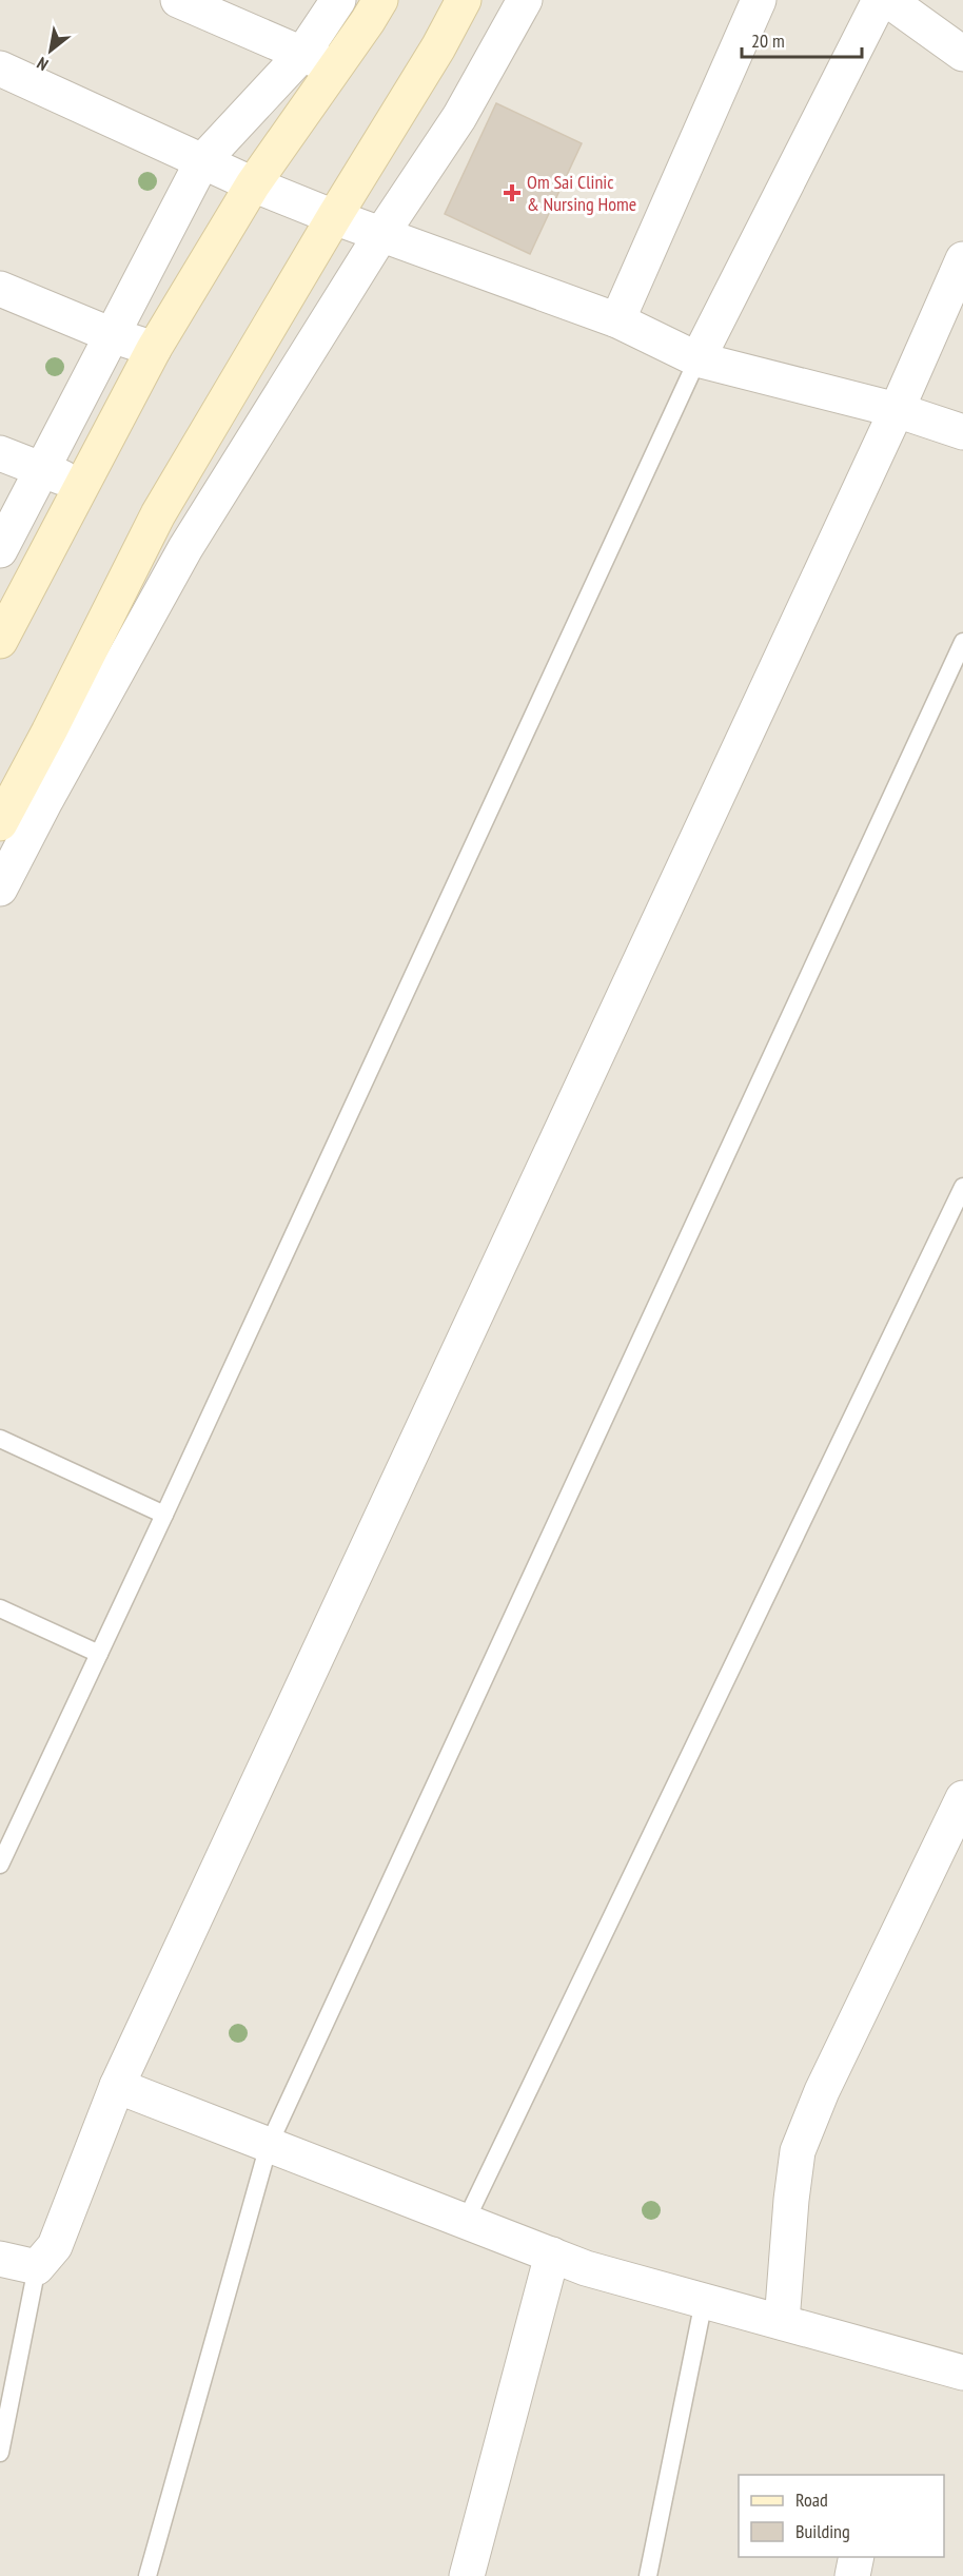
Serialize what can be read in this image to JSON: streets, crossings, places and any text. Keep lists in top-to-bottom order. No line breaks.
{"places":{"health":["Om Sai Clinic & Nursing Home"]},"legend":["Road","Building"],"scale_bar":"20 m","north":"bottom left"}
